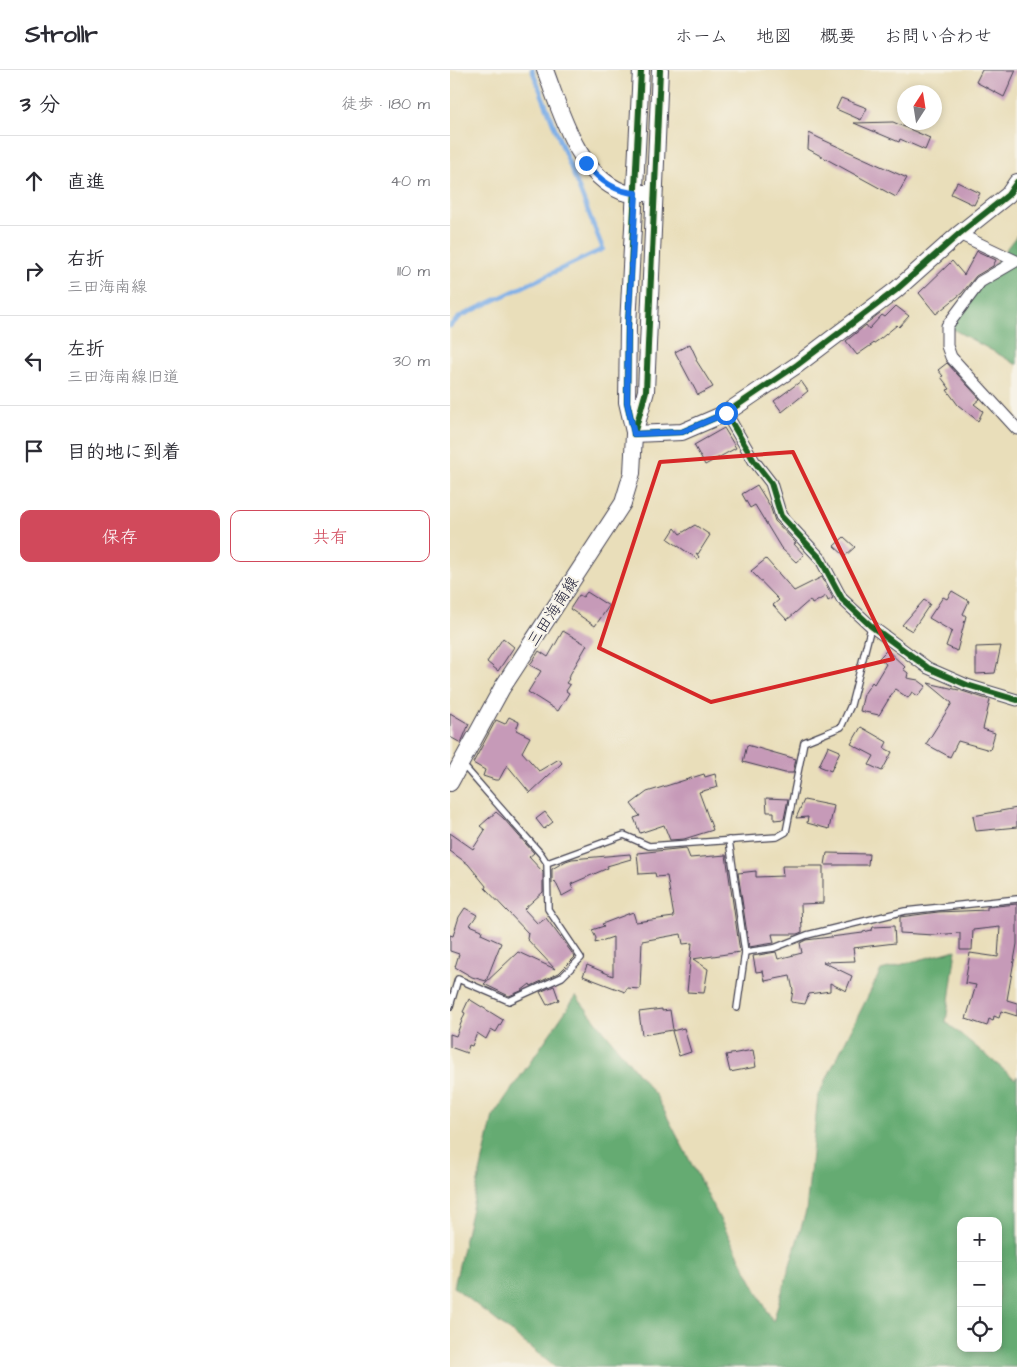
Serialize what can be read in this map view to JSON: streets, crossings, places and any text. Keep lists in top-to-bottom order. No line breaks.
{"streets":{"main road":["三田海南線"]},"north":"top","page":{"header":"Strollr","nav":["ホーム","地図","概要","お問い合わせ"],"heading":["3 分","徒歩 · 180 m"],"list":[["直進","40 m"],["右折","三田海南線","110 m"],["左折","三田海南線旧道","30 m"],"目的地に到着"],"buttons":["保存","共有"],"map_buttons":["+","−"]}}
